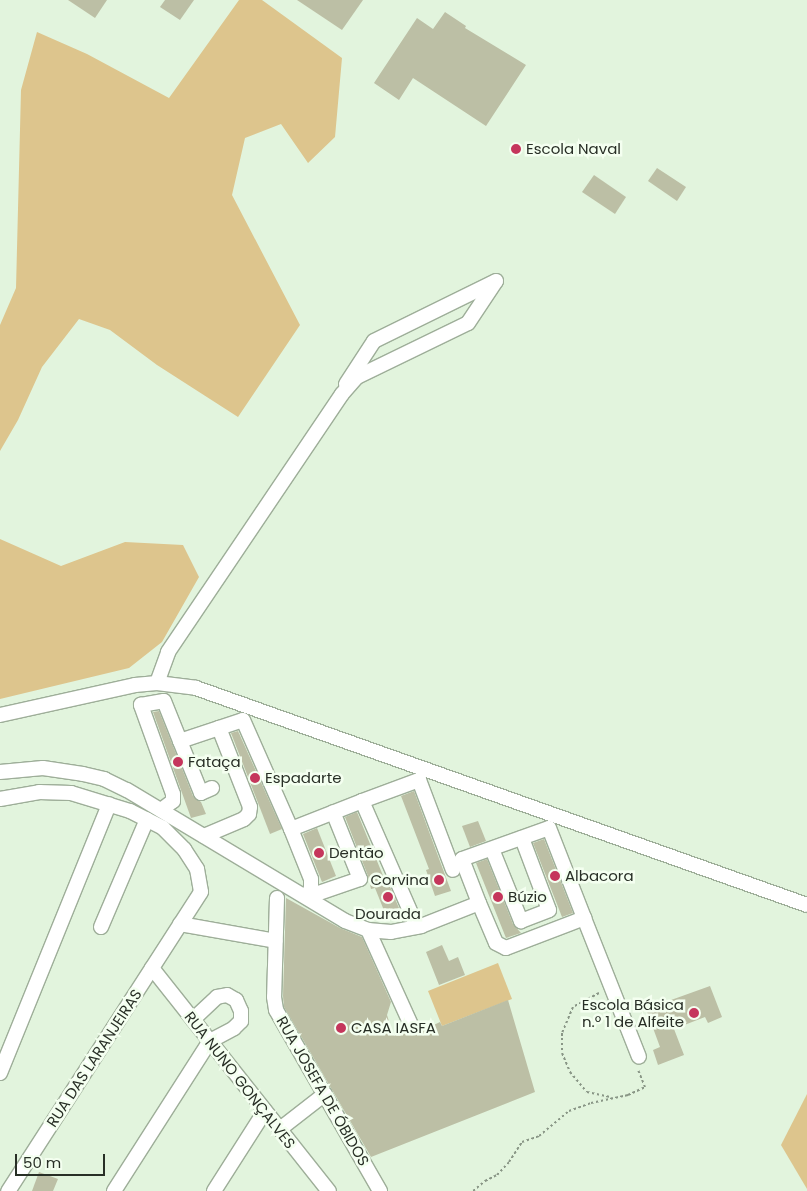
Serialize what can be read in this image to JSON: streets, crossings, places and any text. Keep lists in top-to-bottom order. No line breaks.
{"streets":{"street":["RUA DAS LARANJEIRAS","RUA NUNO GONÇALVES","RUA JOSEFA DE ÓBIDOS"]},"crossings":[["RUA DAS LARANJEIRAS","RUA NUNO GONÇALVES"]],"places":["Escola Naval","Fataça","Espadarte","Dentão","Albacora","Corvina","Dourada","Búzio","Escola Básica n.º 1 de Alfeite","CASA IASFA"],"scale_bar":"50 m"}
